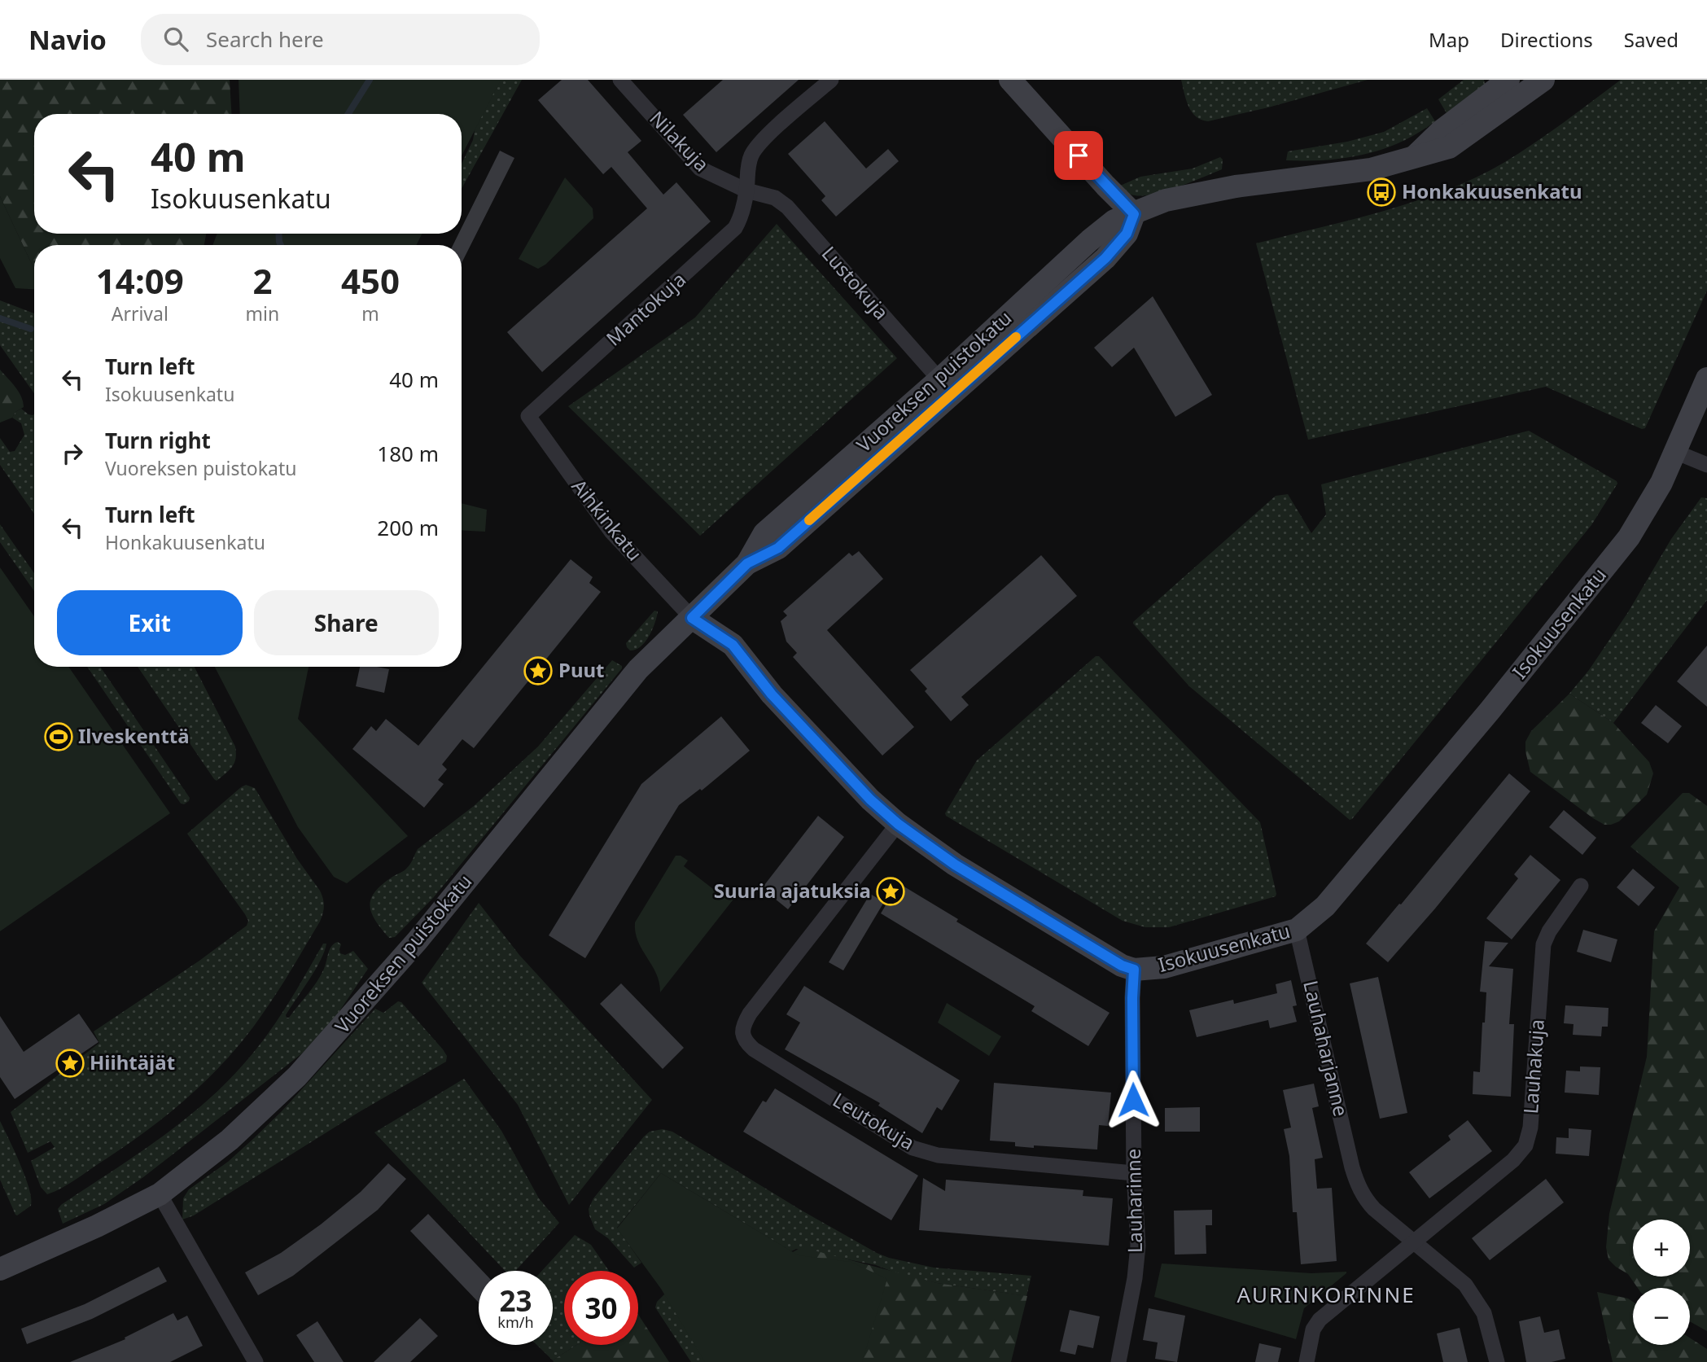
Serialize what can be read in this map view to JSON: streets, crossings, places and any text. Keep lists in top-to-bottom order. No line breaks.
{"streets":{"main road":["Vuoreksen puistokatu","Isokuusenkatu"],"street":["Nilakuja","Lustokuja","Mantokuja","Aihkinkatu","Lauhaharjanne","Lauhakuja","Leutokuja","Lauharinne"]},"crossings":[["Nilakuja","Lustokuja"],["Nilakuja","Mantokuja"],["Lustokuja","Mantokuja"],["Lustokuja","Vuoreksen puistokatu"],["Mantokuja","Aihkinkatu"],["Vuoreksen puistokatu","Aihkinkatu"],["Vuoreksen puistokatu","Isokuusenkatu"],["Aihkinkatu","Isokuusenkatu"],["Isokuusenkatu","Lauhaharjanne"],["Isokuusenkatu","Leutokuja"],["Isokuusenkatu","Lauharinne"],["Lauhaharjanne","Lauhakuja"],["Leutokuja","Lauharinne"]],"districts":["AURINKORINNE"],"places":{"bus stop":["Honkakuusenkatu"],"place":["Puut","Suuria ajatuksia","Hiihtäjät"],"sports":["Ilveskenttä"]},"page":{"header":"Navio","search":"Search here","nav":["Map","Directions","Saved"],"turn":["40 m","Isokuusenkatu"],"eta":["14:09","Arrival","2","min","450","m"],"list":[{"name":"Turn left","note":"Isokuusenkatu","value":"40 m"},{"name":"Turn right","note":"Vuoreksen puistokatu","value":"180 m"},{"name":"Turn left","note":"Honkakuusenkatu","value":"200 m"}],"buttons":["Exit","Share"],"map_buttons":["+","−"],"speed":"23 km/h","limit":"30"}}
